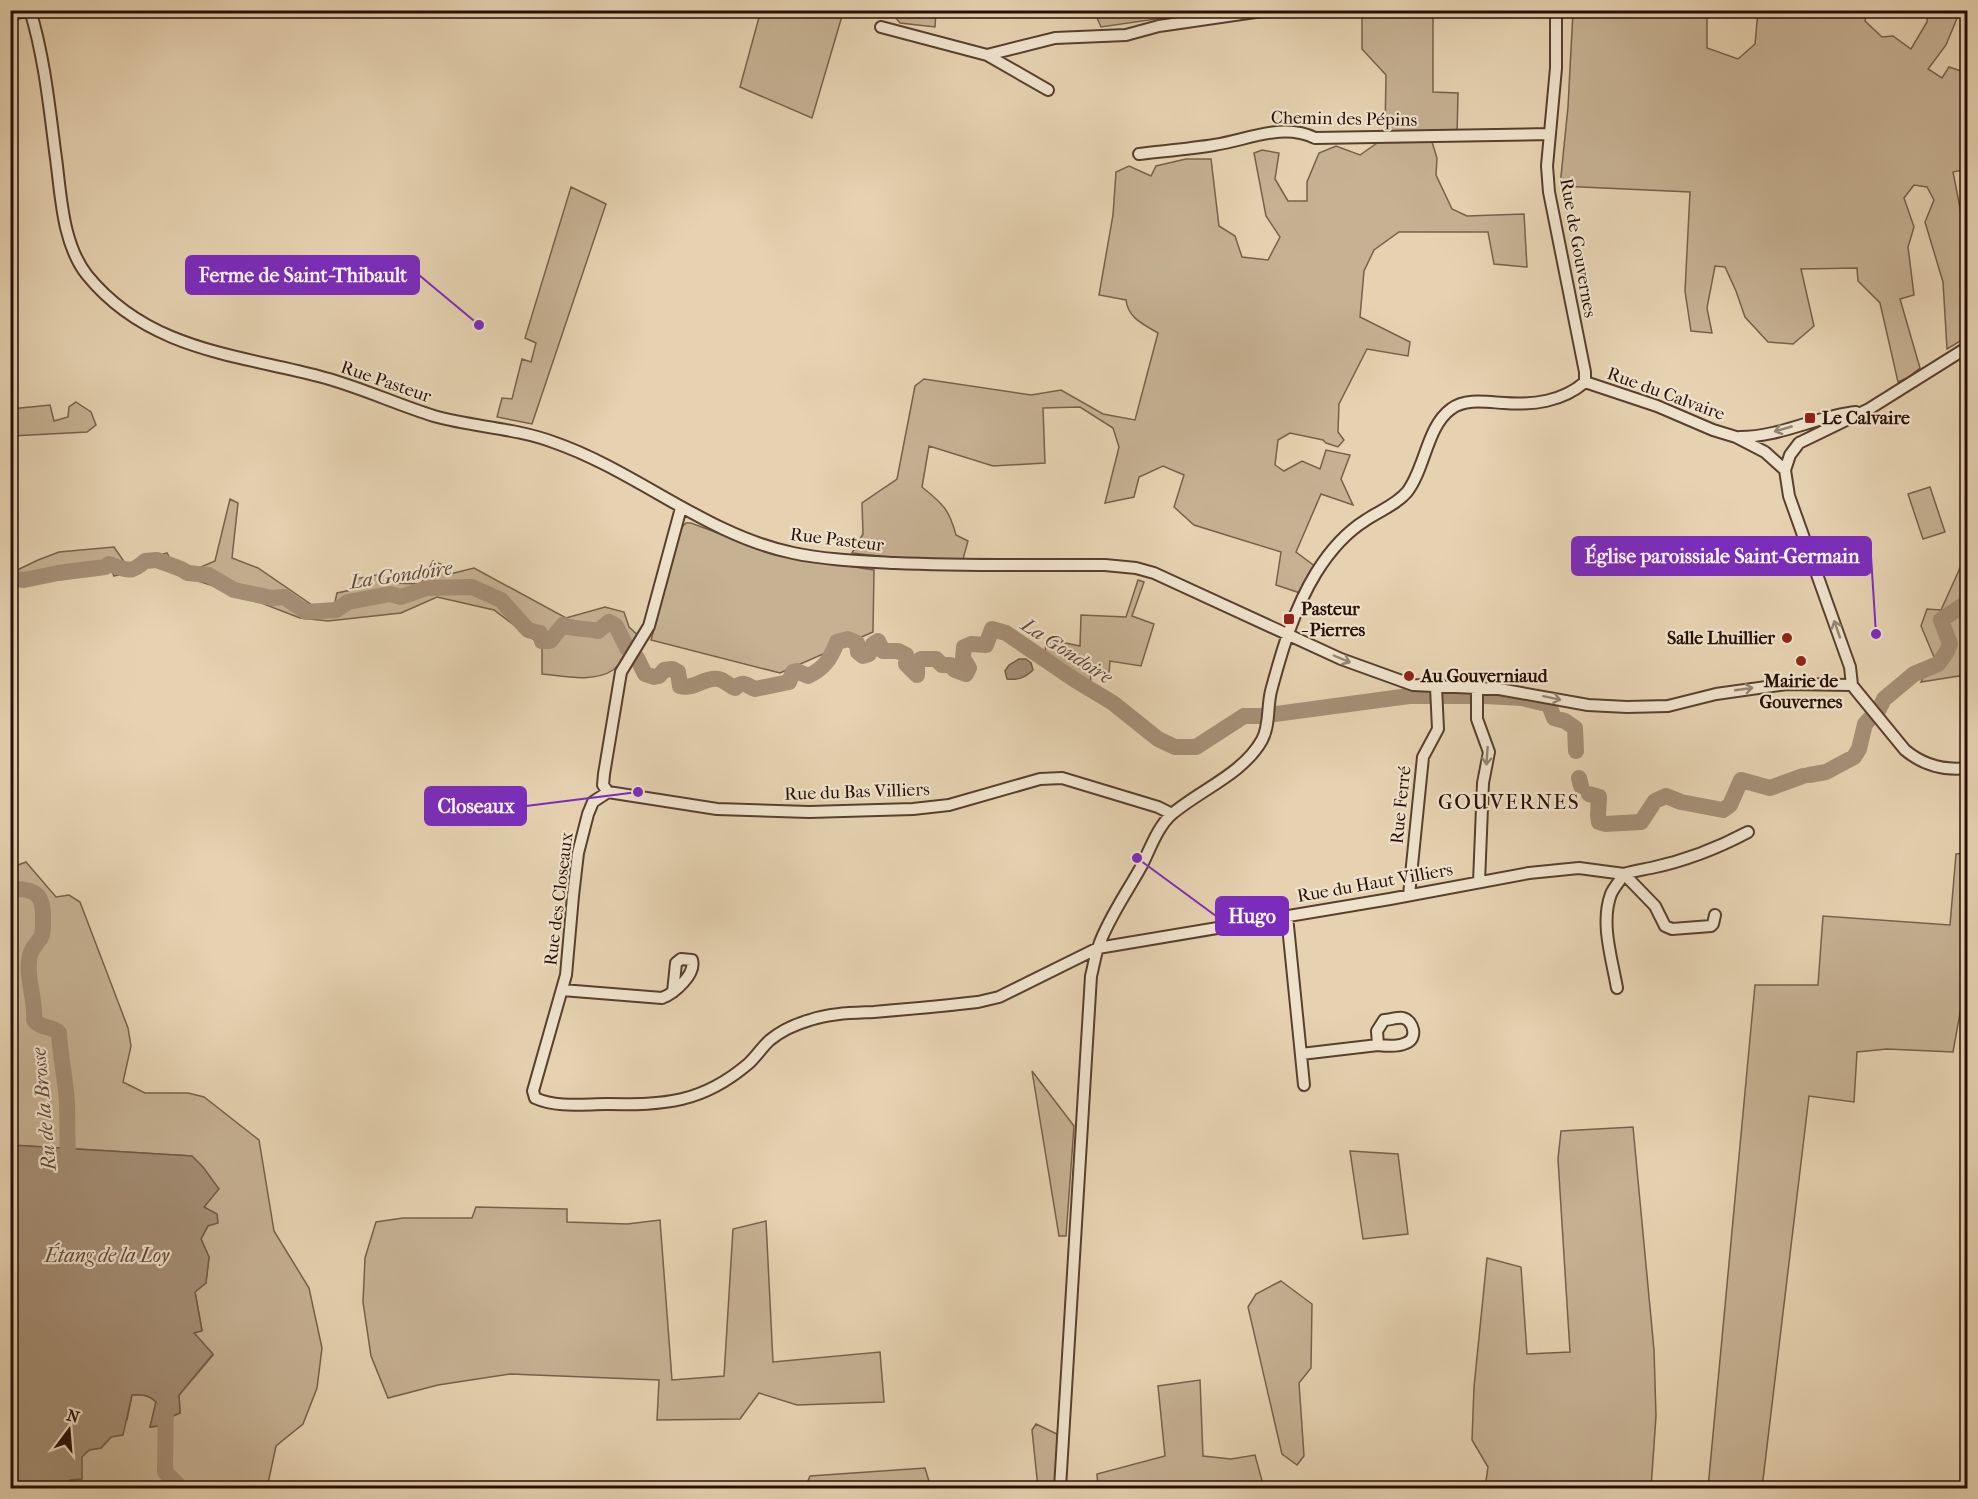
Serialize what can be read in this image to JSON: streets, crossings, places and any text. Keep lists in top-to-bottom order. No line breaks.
{"streets":{"street":["Chemin des Pépins","Rue de Gouvernes","Rue Pasteur","Rue du Calvaire","Rue du Bas Villiers","Rue Ferré","Rue du Haut Villiers","Rue des Closeaux"]},"crossings":[["Chemin des Pépins","Rue de Gouvernes"],["Rue de Gouvernes","Rue du Calvaire"],["Rue Pasteur","Rue Ferré"],["Rue du Bas Villiers","Rue des Closeaux"],["Rue Ferré","Rue du Haut Villiers"],["Rue du Haut Villiers","Rue des Closeaux"]],"one_way":["Rue du Calvaire"],"districts":["GOUVERNES"],"water":["La Gondoire","Ru de la Brosse","Étang de la Loy"],"places":{"other":["Ferme de Saint-Thibault","Église paroissiale Saint-Germain","Salle Lhuillier","Mairie de Gouvernes","Au Gouverniaud","Closeaux","Hugo"],"transit":["Le Calvaire","Pasteur - Pierres"]},"north":"top"}
